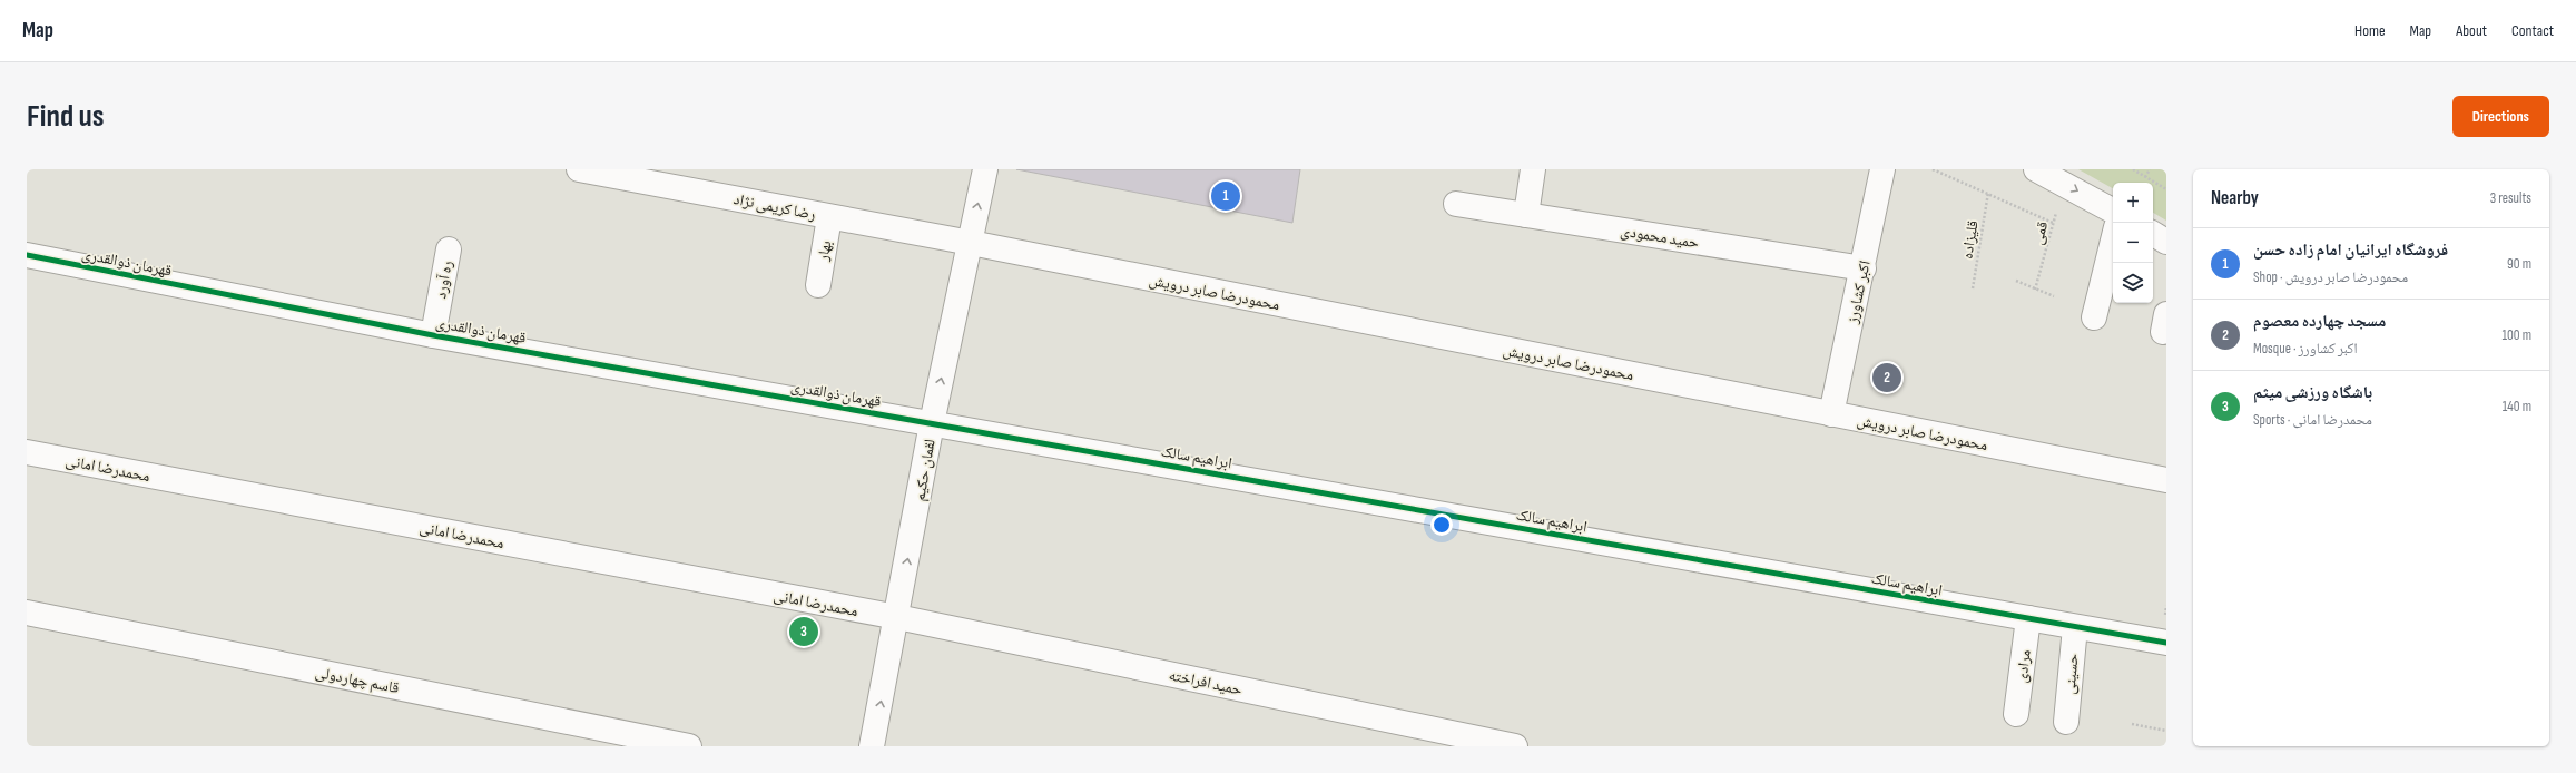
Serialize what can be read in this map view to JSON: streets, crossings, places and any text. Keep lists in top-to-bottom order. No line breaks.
{"streets":{"street":["رضا کریمی نژاد","حمید محمودی","بهار","قهرمان ذوالقدری","ره آورد","محمودرضا صابر درویش","اکبر کشاورز","ابراهیم سالک","محمدرضا امانی","لقمان حکیم","مرادی","حسینی","قاسم چهاردولی","حمید افراخته"],"path":["قمی","قلیزاده"]},"crossings":[["رضا کریمی نژاد","بهار"],["رضا کریمی نژاد","محمودرضا صابر درویش"],["رضا کریمی نژاد","لقمان حکیم"],["حمید محمودی","اکبر کشاورز"],["قهرمان ذوالقدری","ره آورد"],["قهرمان ذوالقدری","ابراهیم سالک"],["قهرمان ذوالقدری","لقمان حکیم"],["محمودرضا صابر درویش","اکبر کشاورز"],["محمودرضا صابر درویش","لقمان حکیم"],["ابراهیم سالک","لقمان حکیم"],["ابراهیم سالک","مرادی"],["ابراهیم سالک","حسینی"],["محمدرضا امانی","لقمان حکیم"],["محمدرضا امانی","حمید افراخته"],["لقمان حکیم","حمید افراخته"]],"one_way":["لقمان حکیم"],"page":{"header":"Map","nav":["Home","Map","About","Contact"],"buttons":"Directions","title":"Find us","heading":["Nearby","3 results"],"pins":["1","2","3"],"map_buttons":["+","−"],"list":[{"mark":"1","name":"فروشگاه ایرانیان امام زاده حسن","note":"Shop · محمودرضا صابر درویش","value":"90 m"},{"mark":"2","name":"مسجد چهارده معصوم","note":"Mosque · اکبر کشاورز","value":"100 m"},{"mark":"3","name":"باشگاه ورزشی میثم","note":"Sports · محمدرضا امانی","value":"140 m"}]}}
